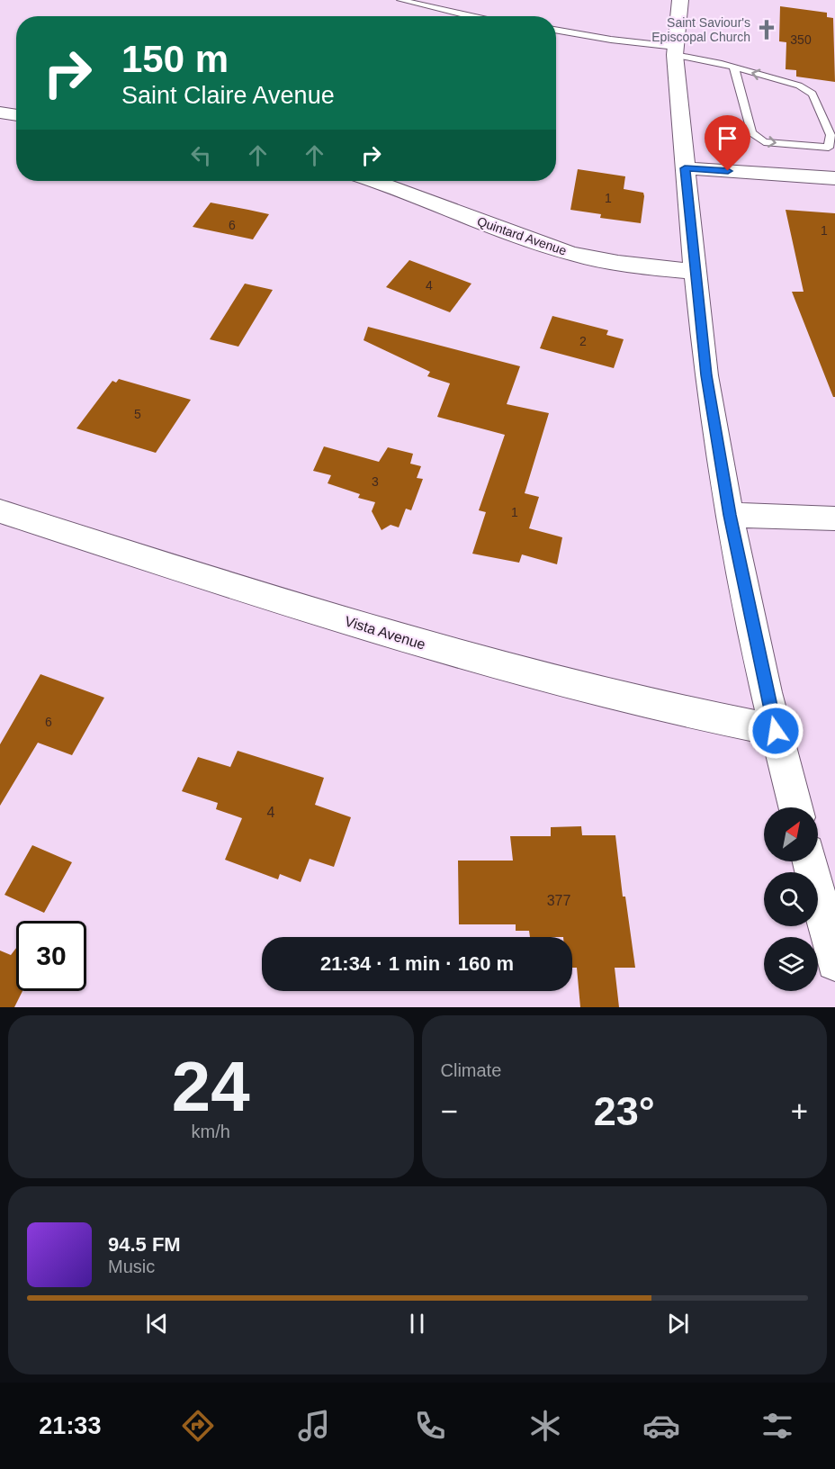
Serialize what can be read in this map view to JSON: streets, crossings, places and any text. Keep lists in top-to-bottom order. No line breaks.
{"streets":{"street":["Quintard Avenue","Vista Avenue"]},"places":{"church":["Saint Saviour's Episcopal Church"]},"house_numbers":["350","1","6","1","4","2","5","3","1","6","4","377"],"north":"top right","page":{"turn":["150 m","Saint Claire Avenue"],"limit":"30","trip":"21:34 · 1 min · 160 m","tile":[["24","km/h"],"Climate"],"heat":["−","23°","+"],"song":["94.5 FM","Music"],"tabs":"21:33"}}
